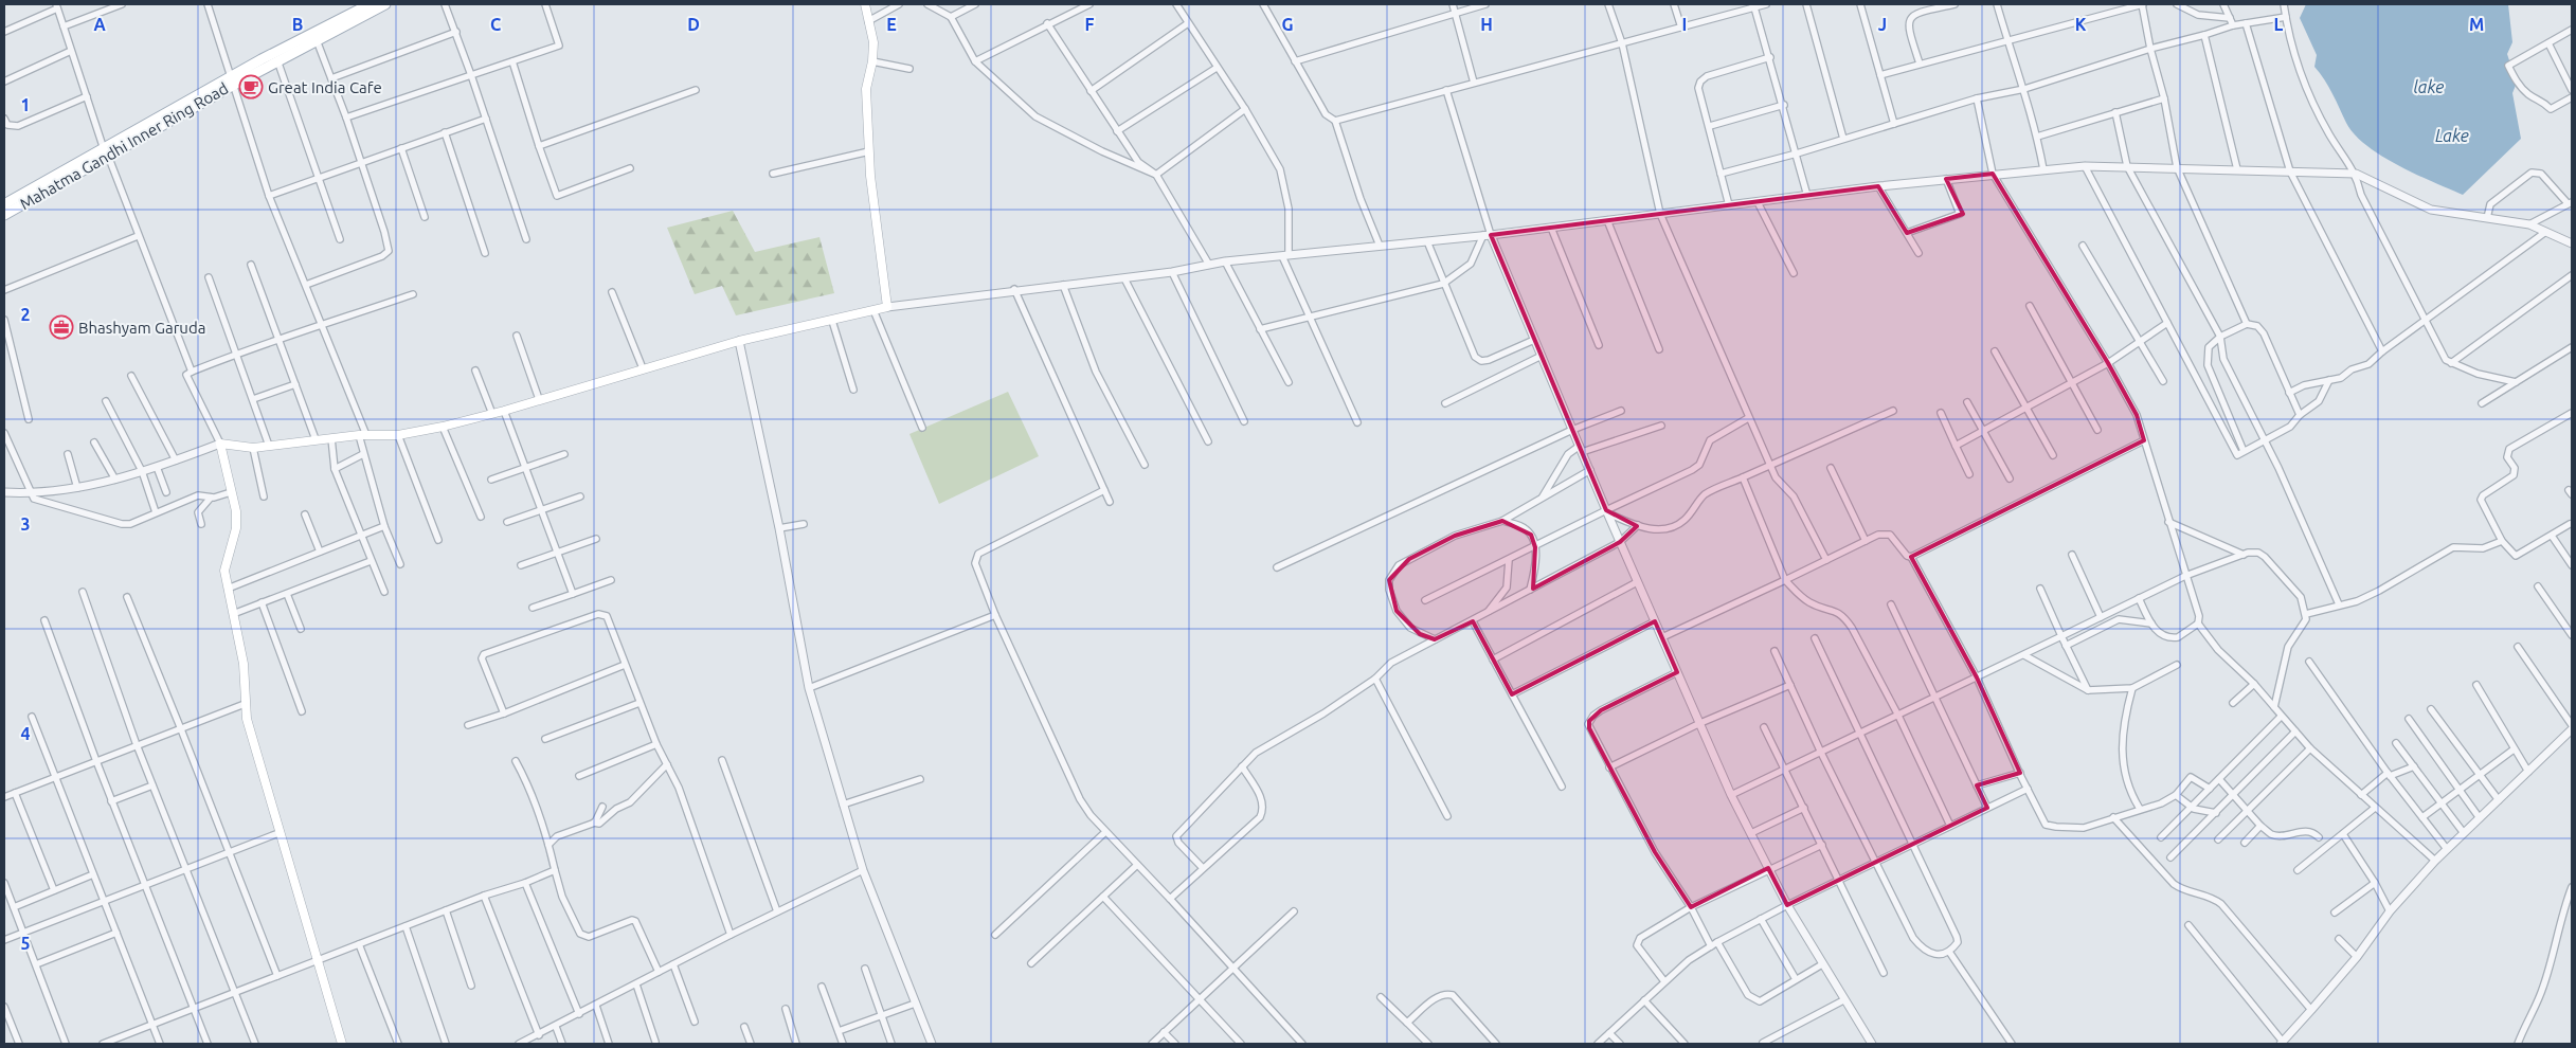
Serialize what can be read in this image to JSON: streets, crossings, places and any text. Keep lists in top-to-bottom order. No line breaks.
{"streets":{"main road":["Mahatma Gandhi Inner Ring Road"]},"water":["lake","Lake"],"places":{"cafe":["Great India Cafe"],"office":["Bhashyam Garuda"]},"grid":{"columns":["A","B","C","D","E","F","G","H","I","J","K","L","M"],"rows":["1","2","3","4","5"]}}
